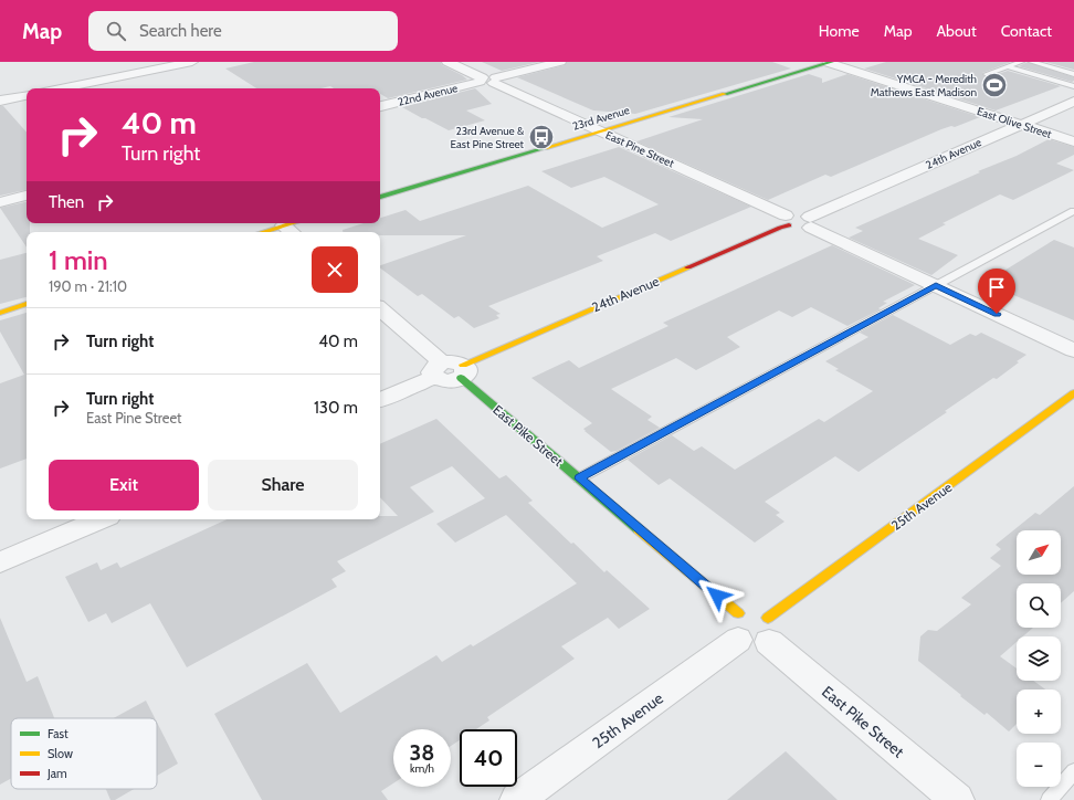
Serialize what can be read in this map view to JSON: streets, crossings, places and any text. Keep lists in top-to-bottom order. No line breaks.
{"streets":{"street":["22nd Avenue","23rd Avenue","East Olive Street","East Pine Street","24th Avenue","East Pike Street","25th Avenue"]},"crossings":[["22nd Avenue","East Pine Street"],["23rd Avenue","East Olive Street"],["23rd Avenue","East Pine Street"],["East Olive Street","24th Avenue"],["East Pine Street","24th Avenue"],["24th Avenue","East Pike Street"],["East Pike Street","25th Avenue"]],"places":{"sports":["YMCA - Meredith Mathews East Madison"],"bus stop":["23rd Avenue & East Pine Street"]},"legend":["Fast","Slow","Jam"],"north":"top right","page":{"header":"Map","search":"Search here","nav":["Home","Map","About","Contact"],"turn":["40 m","Turn right"],"then":"Then","heading":["1 min","190 m · 21:10"],"list":[{"name":"Turn right","value":"40 m"},{"name":"Turn right","note":"East Pine Street","value":"130 m"}],"buttons":["Exit","Share"],"map_buttons":["+","−"],"speed":"38 km/h","limit":"40"}}
